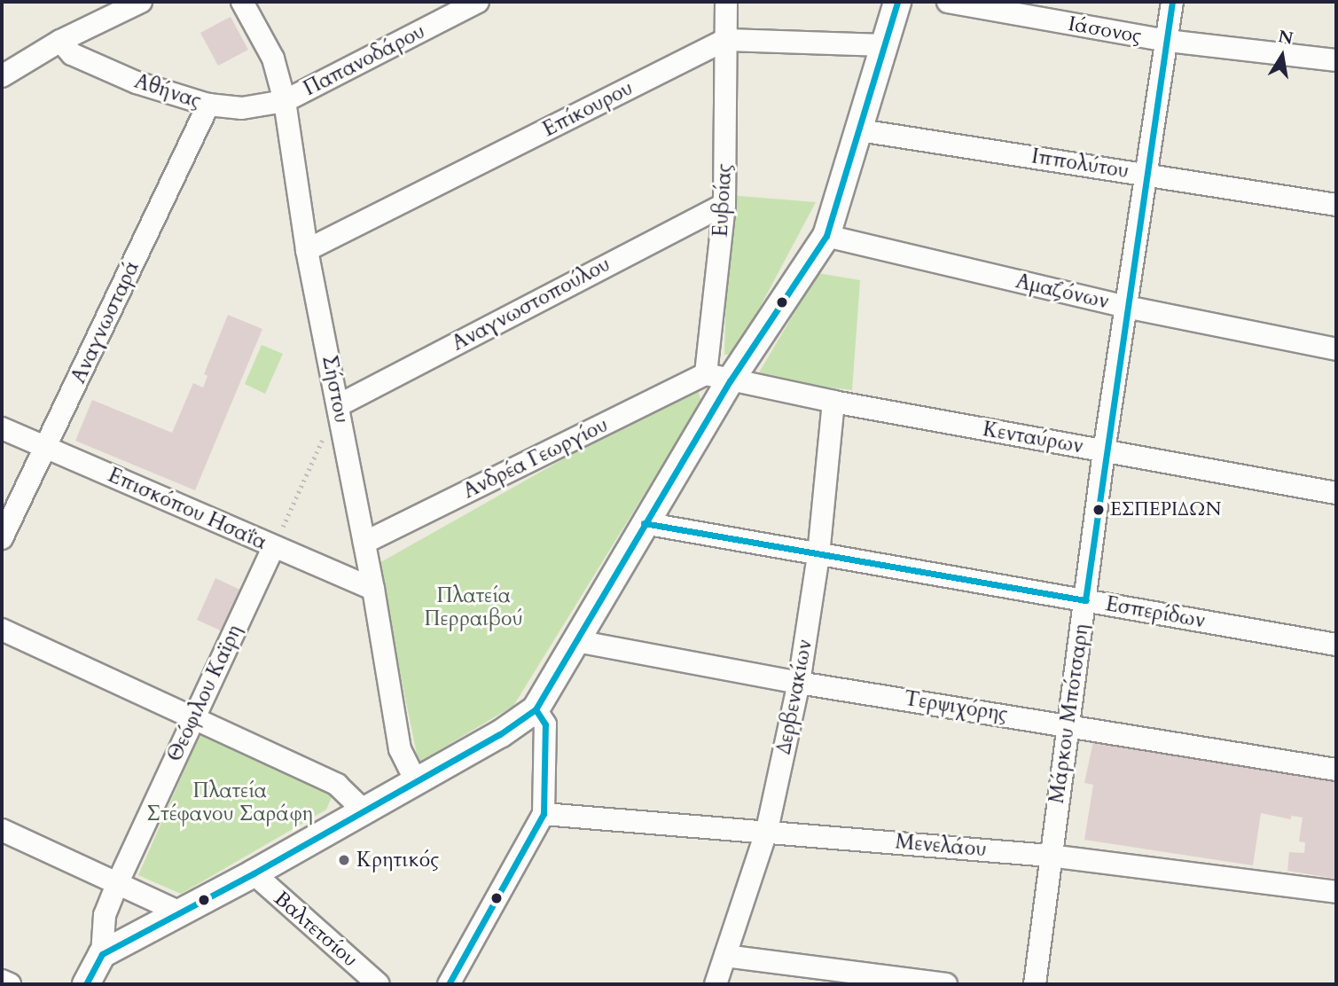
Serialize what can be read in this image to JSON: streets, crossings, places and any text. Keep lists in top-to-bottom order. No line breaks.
{"streets":{"street":["Ιάσονος","Παπανοδάρου","Αθήνας","Επίκουρου","Ιππολύτου","Ευβοίας","Αμαζόνων","Αναγνωστοπούλου","Αναγνωσταρά","Σήστου","Κενταύρων","Ανδρέα Γεωργίου","Επισκόπου Ησαΐα","Εσπερίδων","Θεόφιλου Καϊρη","Δερβενακίων","Τερψιχόρης","Μάρκου Μπότσαρη","Μενελάου","Βαλτετσίου"]},"crossings":[["Ιάσονος","Μάρκου Μπότσαρη"],["Παπανοδάρου","Αθήνας"],["Παπανοδάρου","Σήστου"],["Αθήνας","Αναγνωσταρά"],["Αθήνας","Σήστου"],["Επίκουρου","Ευβοίας"],["Επίκουρου","Σήστου"],["Ιππολύτου","Μάρκου Μπότσαρη"],["Ευβοίας","Αναγνωστοπούλου"],["Ευβοίας","Κενταύρων"],["Ευβοίας","Ανδρέα Γεωργίου"],["Αμαζόνων","Μάρκου Μπότσαρη"],["Αναγνωστοπούλου","Σήστου"],["Αναγνωσταρά","Επισκόπου Ησαΐα"],["Σήστου","Ανδρέα Γεωργίου"],["Σήστου","Επισκόπου Ησαΐα"],["Κενταύρων","Ανδρέα Γεωργίου"],["Κενταύρων","Δερβενακίων"],["Κενταύρων","Μάρκου Μπότσαρη"],["Επισκόπου Ησαΐα","Θεόφιλου Καϊρη"],["Εσπερίδων","Δερβενακίων"],["Εσπερίδων","Μάρκου Μπότσαρη"],["Δερβενακίων","Τερψιχόρης"],["Δερβενακίων","Μενελάου"],["Τερψιχόρης","Μάρκου Μπότσαρη"],["Μάρκου Μπότσαρη","Μενελάου"]],"parks":["Πλατεία Περραιβού","Πλατεία Στέφανου Σαράφη"],"places":["ΕΣΠΕΡΙΔΩΝ","Κρητικός"],"north":"top"}
